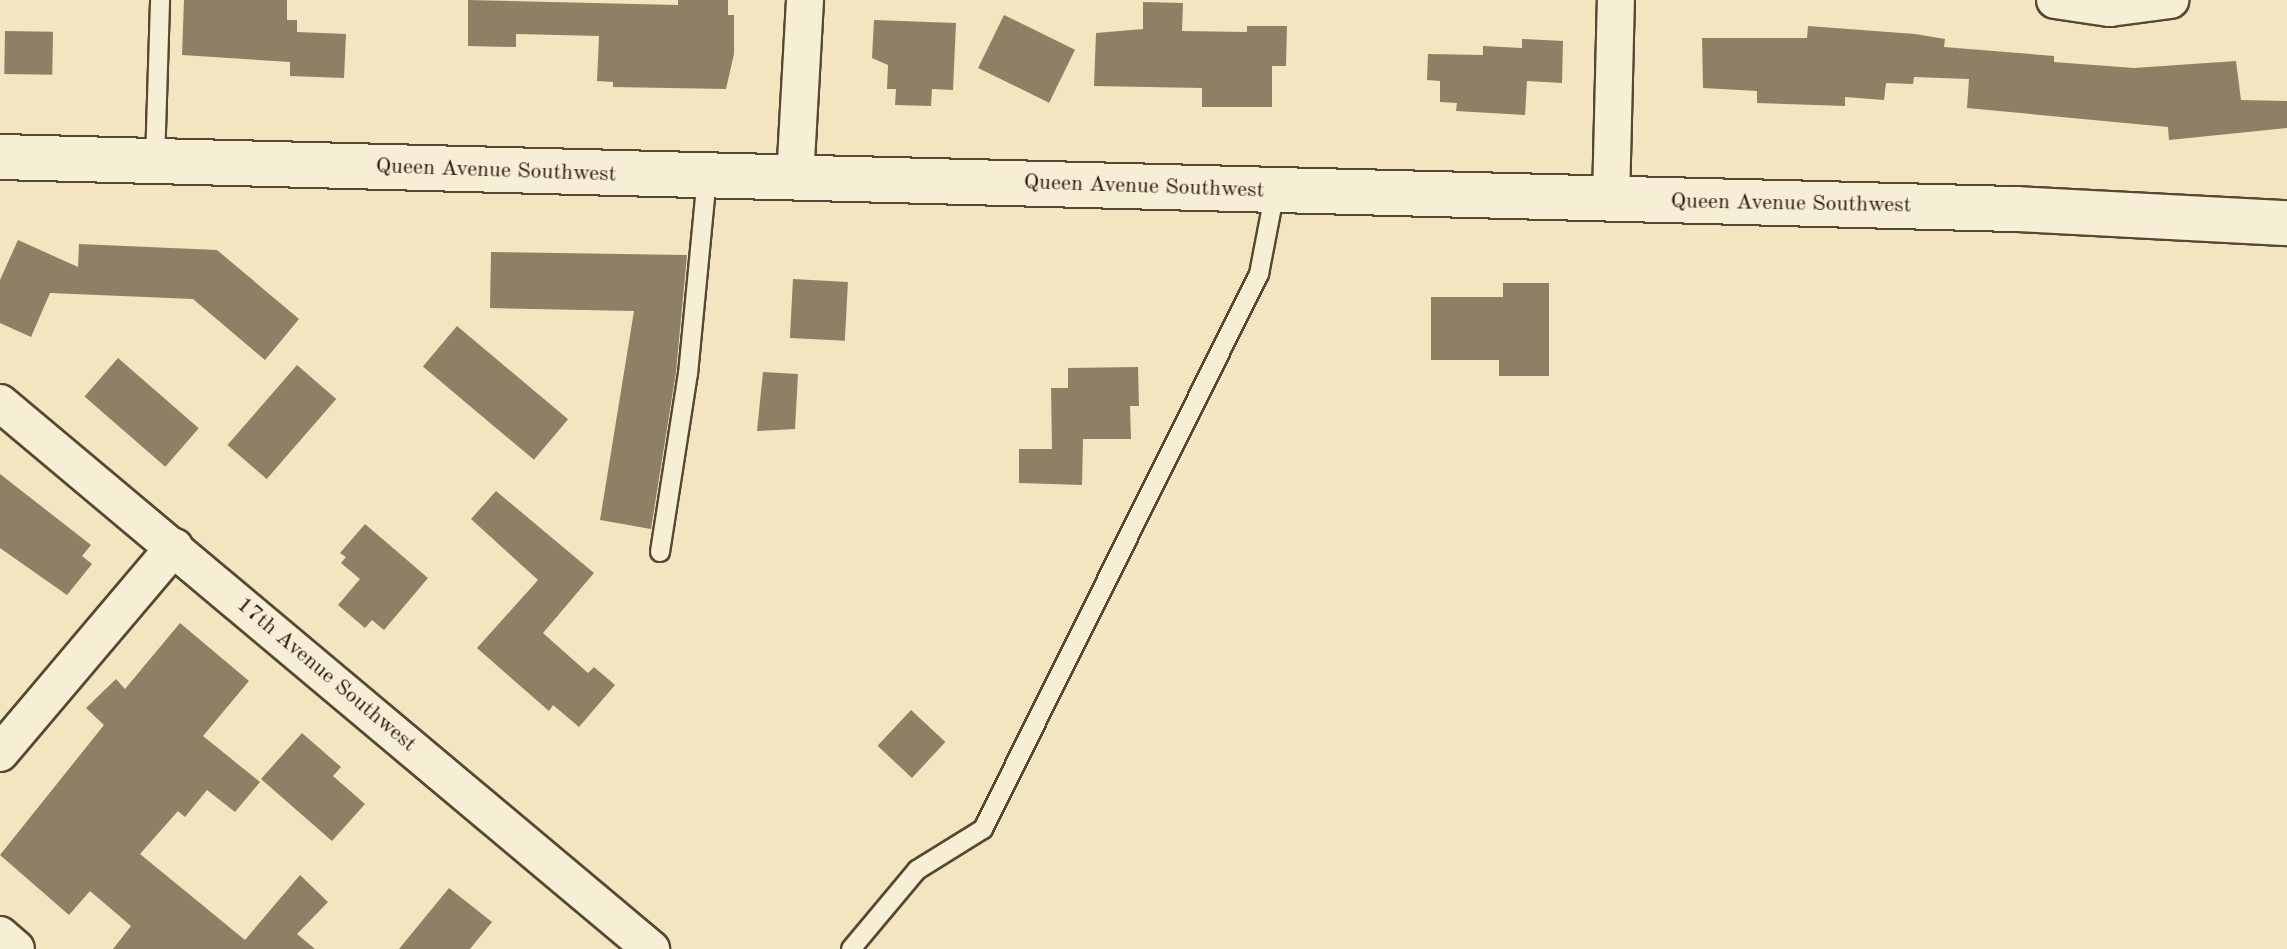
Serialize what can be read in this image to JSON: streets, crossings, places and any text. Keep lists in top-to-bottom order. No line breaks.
{"streets":{"main road":["Queen Avenue Southwest"],"street":["17th Avenue Southwest"]}}
